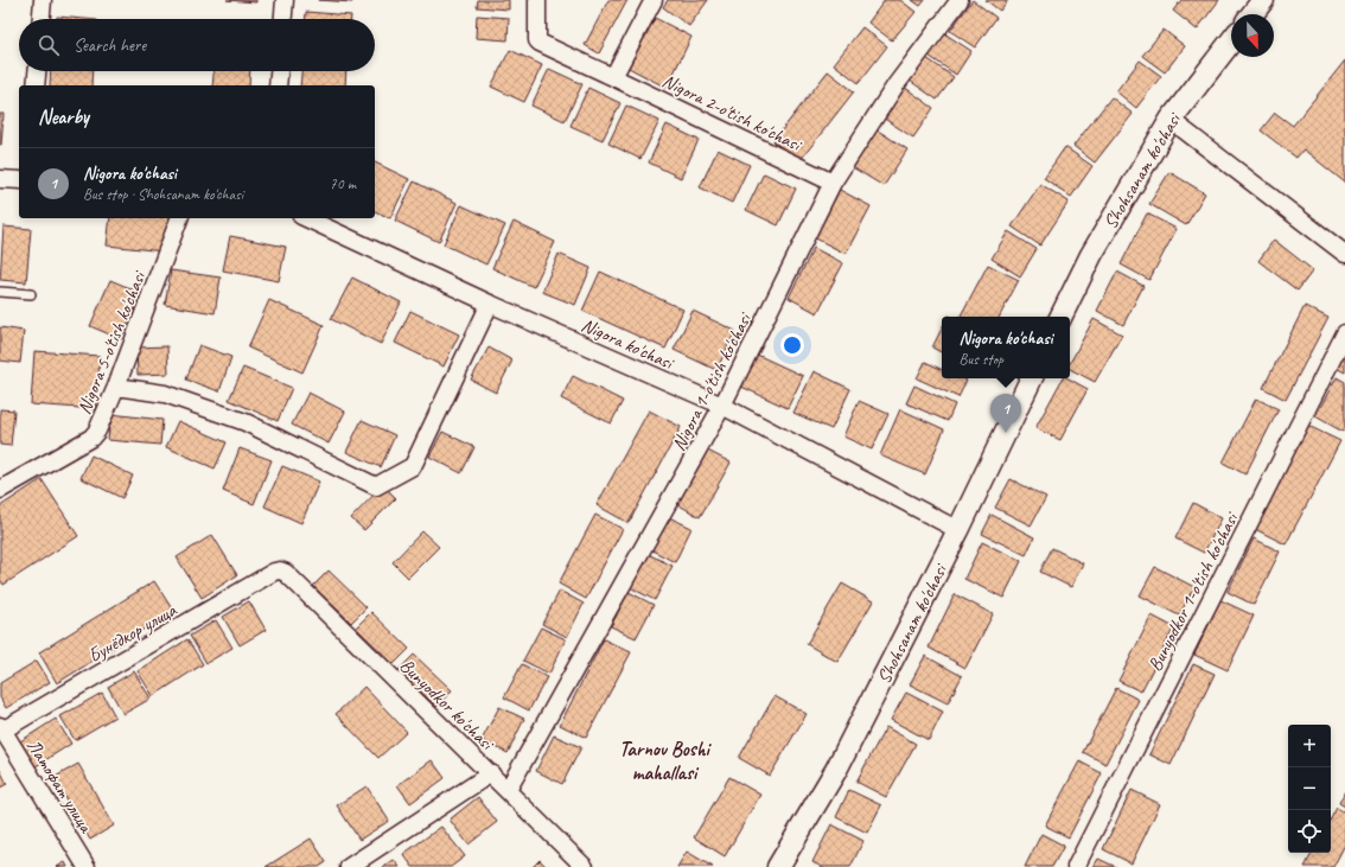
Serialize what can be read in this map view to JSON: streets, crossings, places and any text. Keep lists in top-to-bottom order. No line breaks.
{"streets":{"street":["Nigora 2-o'tish ko'chasi","Shohsanam ko'chasi","Nigora 5-o'tish ko'chasi","Nigora ko'chasi","Nigora 1-o'tish ko'chasi","Bunyodkor 1-o'tish ko'chasi","Бунёдкор улица","Bunyodkor ko'chasi","Латофат улица"]},"crossings":[["Nigora 2-o'tish ko'chasi","Nigora 1-o'tish ko'chasi"],["Shohsanam ko'chasi","Nigora ko'chasi"],["Nigora ko'chasi","Nigora 1-o'tish ko'chasi"],["Nigora 1-o'tish ko'chasi","Bunyodkor ko'chasi"],["Бунёдкор улица","Bunyodkor ko'chasi"],["Бунёдкор улица","Латофат улица"]],"districts":["Tarnov Boshi mahallasi"],"north":"bottom","page":{"search":"Search here","heading":"Nearby","list":[{"mark":"1","name":"Nigora ko'chasi","note":"Bus stop · Shohsanam ko'chasi","value":"70 m"}],"popup":["Nigora ko'chasi","Bus stop"],"pins":"1","map_buttons":["+","−"]}}
